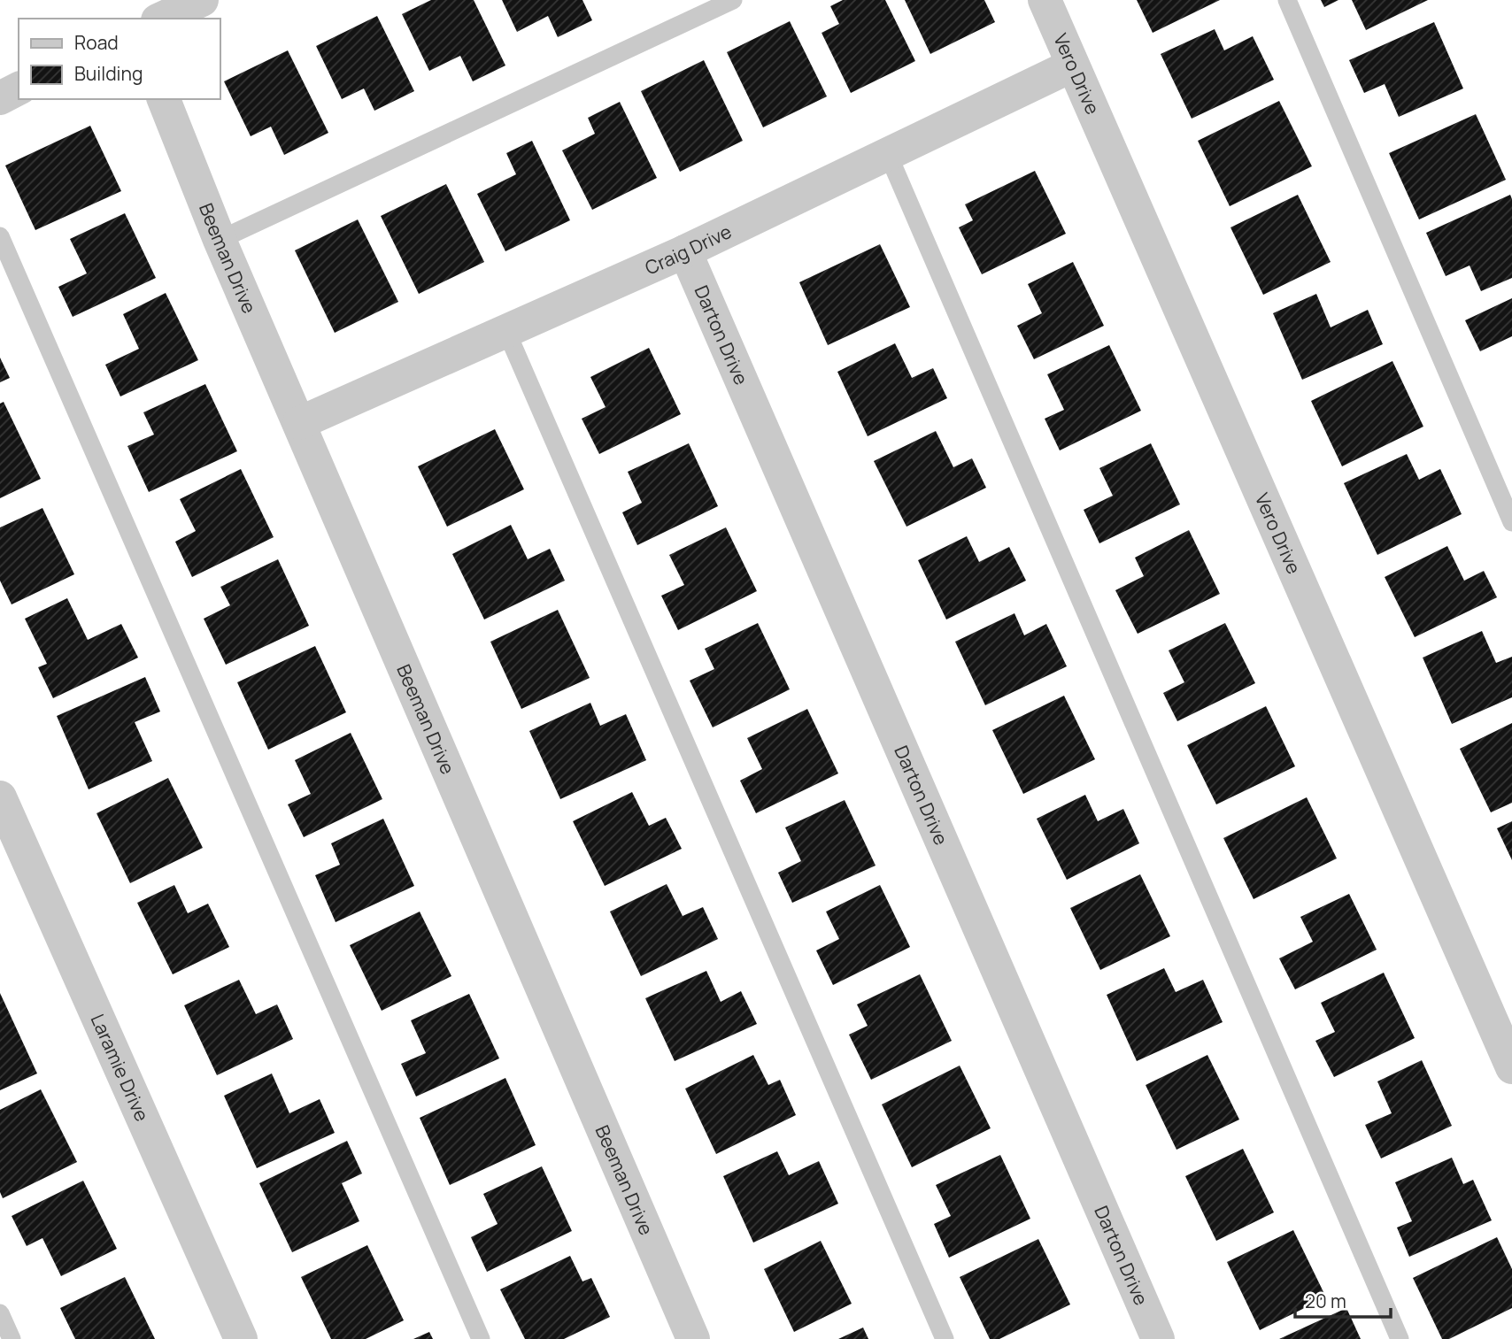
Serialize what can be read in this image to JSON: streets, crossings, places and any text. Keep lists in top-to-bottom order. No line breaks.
{"streets":{"street":["Vero Drive","Craig Drive","Beeman Drive","Darton Drive","Laramie Drive"]},"crossings":[["Vero Drive","Craig Drive"],["Craig Drive","Beeman Drive"],["Craig Drive","Darton Drive"]],"legend":["Road","Building"],"scale_bar":"20 m"}
